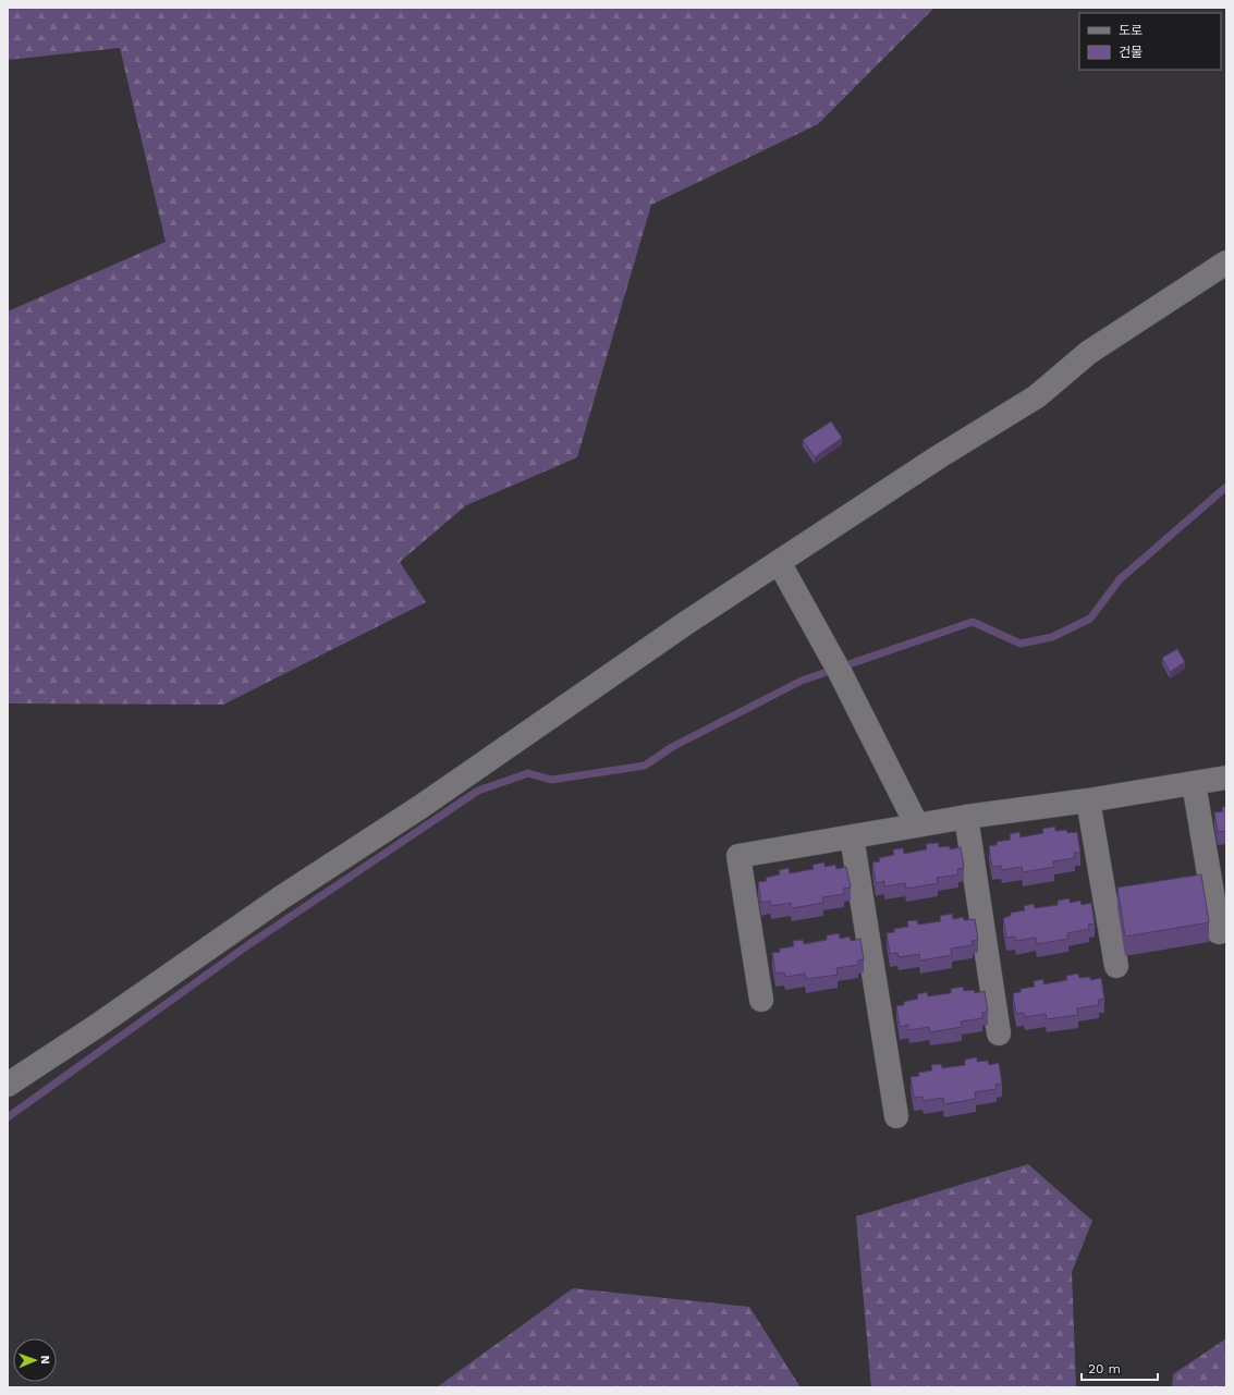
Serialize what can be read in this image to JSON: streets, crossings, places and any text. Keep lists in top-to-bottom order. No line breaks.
{"legend":["도로","건물"],"scale_bar":"20 m","north":"right"}
